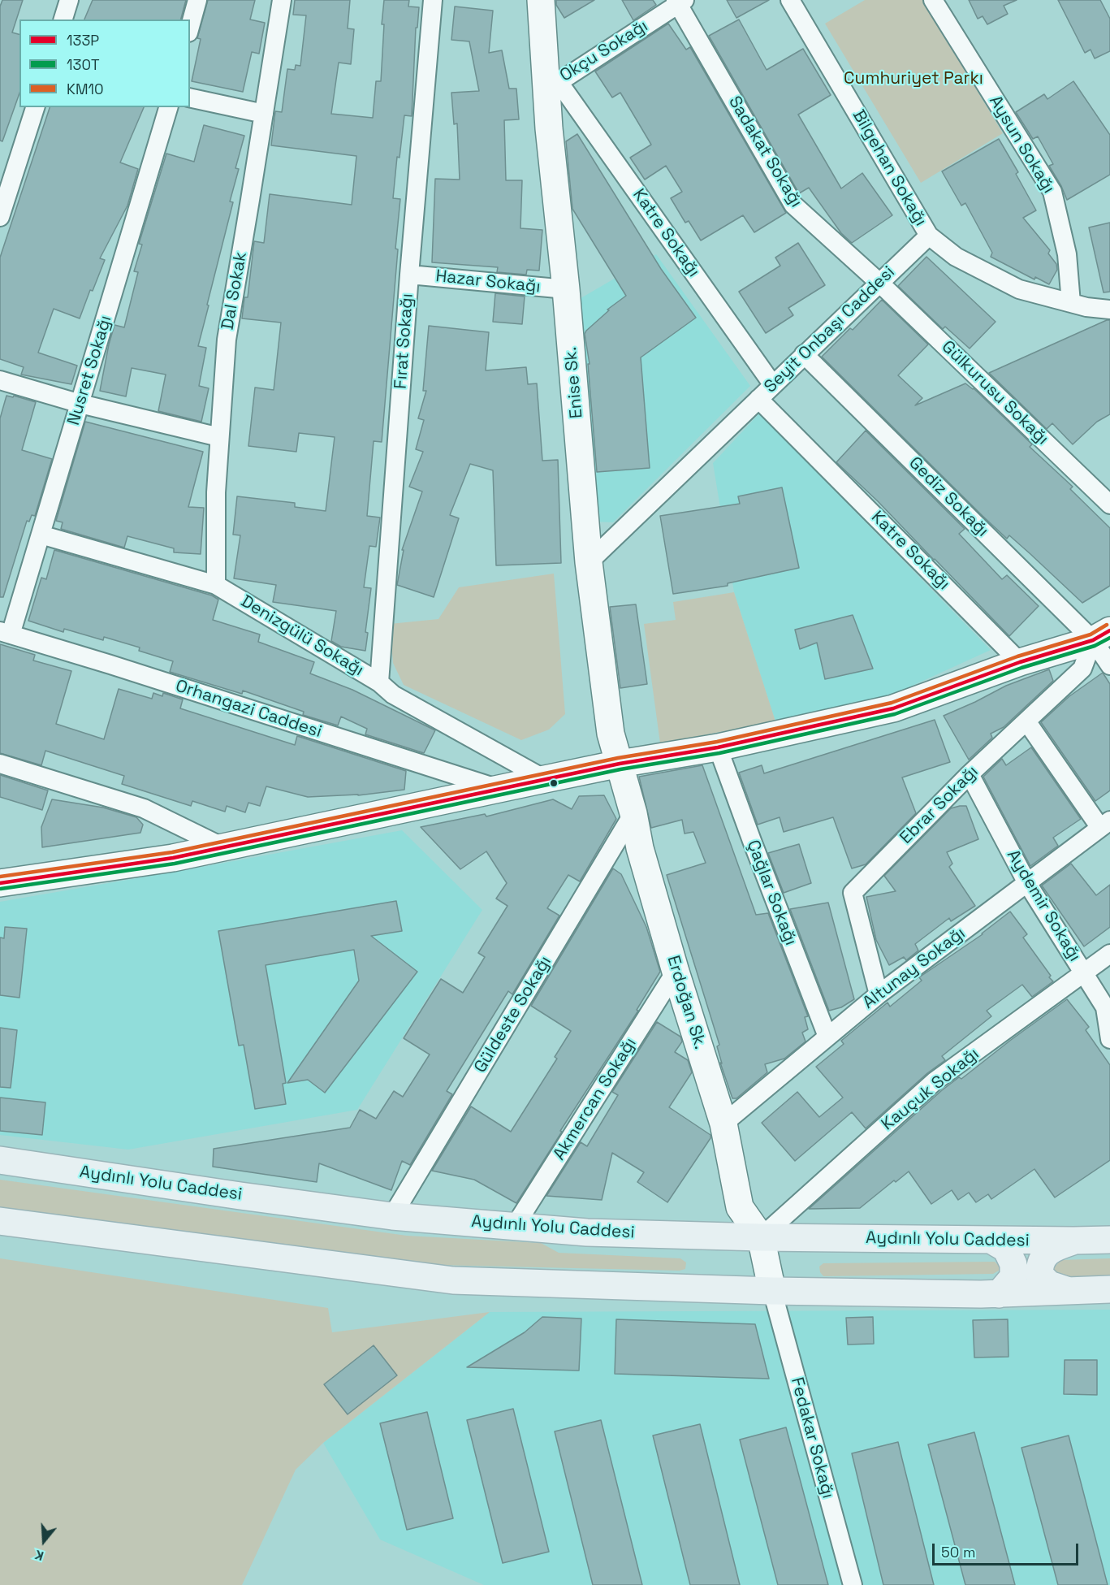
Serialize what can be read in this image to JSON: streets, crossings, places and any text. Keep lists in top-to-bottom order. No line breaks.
{"streets":{"main road":["Aydınlı Yolu Caddesi"],"street":["Okçu Sokağı","Aysun Sokağı","Sadakat Sokağı","Bilgehan Sokağı","Katre Sokağı","Hazar Sokağı","Dal Sokak","Seyit Onbaşı Caddesi","Fırat Sokağı","Nusret Sokağı","Enise Sk.","Gülkurusu Sokağı","Gediz Sokağı","Denizgülü Sokağı","Orhangazi Caddesi","Ebrar Sokağı","Çağlar Sokağı","Aydemir Sokağı","Altunay Sokağı","Erdoğan Sk.","Güldeste Sokağı","Kauçuk Sokağı","Akmercan Sokağı","Fedakar Sokağı"]},"crossings":[["Okçu Sokağı","Sadakat Sokağı"],["Okçu Sokağı","Katre Sokağı"],["Okçu Sokağı","Enise Sk."],["Sadakat Sokağı","Seyit Onbaşı Caddesi"],["Sadakat Sokağı","Gülkurusu Sokağı"],["Bilgehan Sokağı","Seyit Onbaşı Caddesi"],["Katre Sokağı","Seyit Onbaşı Caddesi"],["Katre Sokağı","Enise Sk."],["Hazar Sokağı","Fırat Sokağı"],["Hazar Sokağı","Enise Sk."],["Dal Sokak","Denizgülü Sokağı"],["Seyit Onbaşı Caddesi","Enise Sk."],["Seyit Onbaşı Caddesi","Gülkurusu Sokağı"],["Seyit Onbaşı Caddesi","Gediz Sokağı"],["Fırat Sokağı","Denizgülü Sokağı"],["Nusret Sokağı","Denizgülü Sokağı"],["Nusret Sokağı","Orhangazi Caddesi"],["Enise Sk.","Erdoğan Sk."],["Gediz Sokağı","Ebrar Sokağı"],["Ebrar Sokağı","Aydemir Sokağı"],["Ebrar Sokağı","Altunay Sokağı"],["Çağlar Sokağı","Altunay Sokağı"],["Aydemir Sokağı","Altunay Sokağı"],["Aydemir Sokağı","Kauçuk Sokağı"],["Altunay Sokağı","Erdoğan Sk."],["Erdoğan Sk.","Güldeste Sokağı"],["Erdoğan Sk.","Kauçuk Sokağı"],["Erdoğan Sk.","Akmercan Sokağı"],["Erdoğan Sk.","Aydınlı Yolu Caddesi"],["Güldeste Sokağı","Aydınlı Yolu Caddesi"],["Kauçuk Sokağı","Aydınlı Yolu Caddesi"],["Akmercan Sokağı","Aydınlı Yolu Caddesi"]],"parks":["Cumhuriyet Parkı"],"lines":["transit line KM10","transit line 133P","transit line 130T"],"legend":["133P","130T","KM10"],"scale_bar":"50 m","north":"bottom"}
